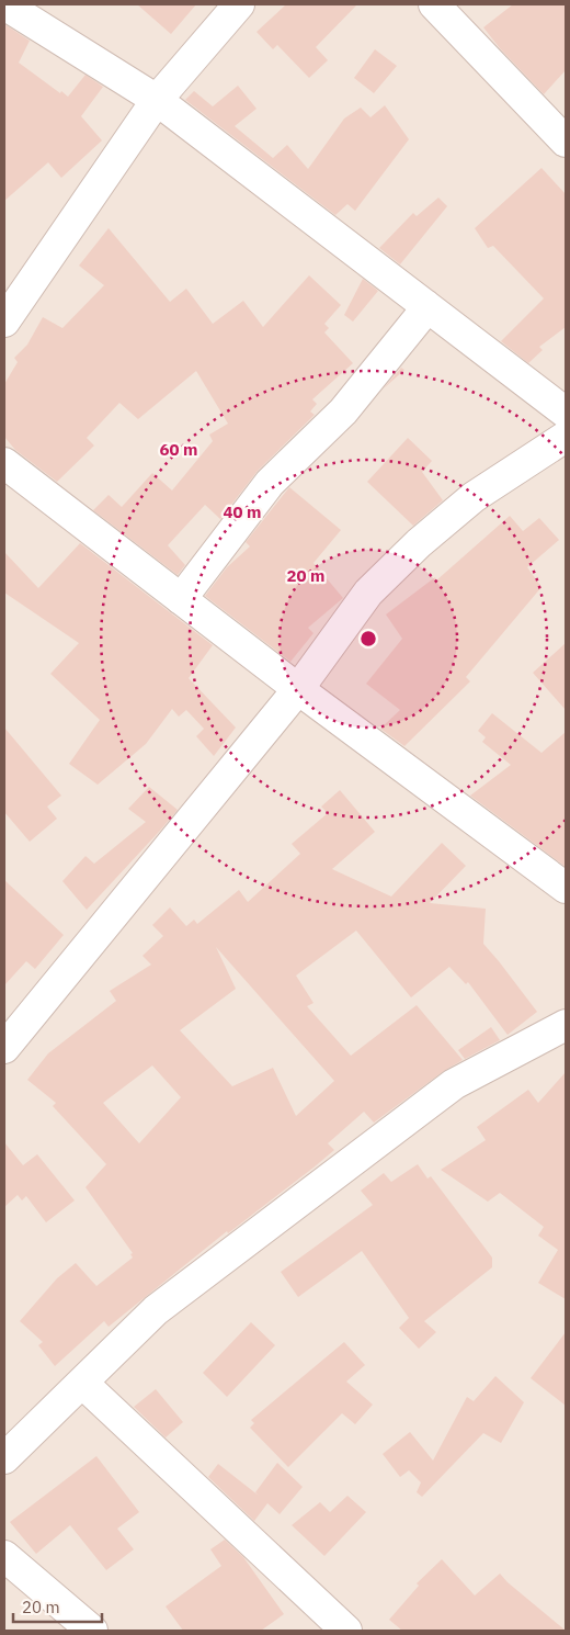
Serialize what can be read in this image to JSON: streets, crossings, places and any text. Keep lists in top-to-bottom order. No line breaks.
{"scale_bar":"20 m","rings":["60 m","40 m","20 m"]}
